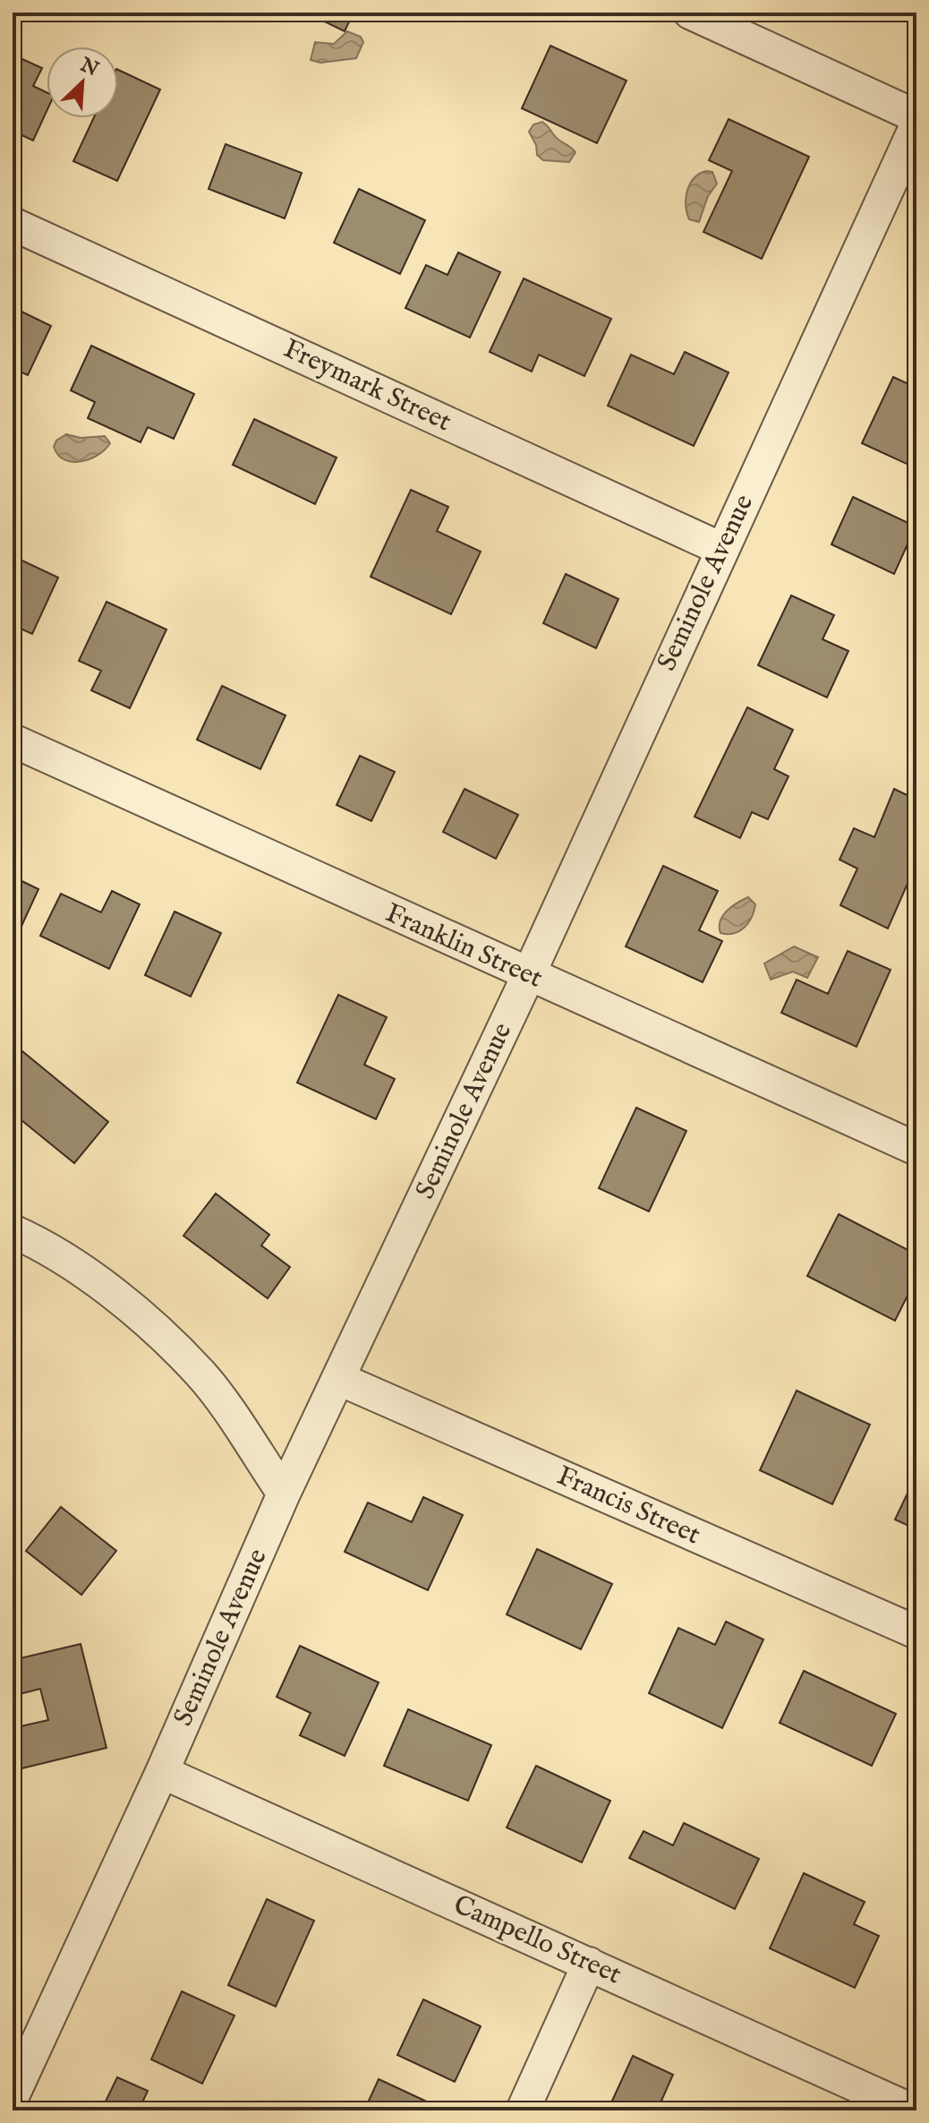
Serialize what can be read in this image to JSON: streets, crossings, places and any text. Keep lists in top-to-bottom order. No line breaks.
{"streets":{"street":["Freymark Street","Seminole Avenue","Franklin Street","Francis Street","Campello Street"]},"crossings":[["Freymark Street","Seminole Avenue"],["Seminole Avenue","Franklin Street"],["Seminole Avenue","Francis Street"],["Seminole Avenue","Campello Street"]],"north":"top right"}
